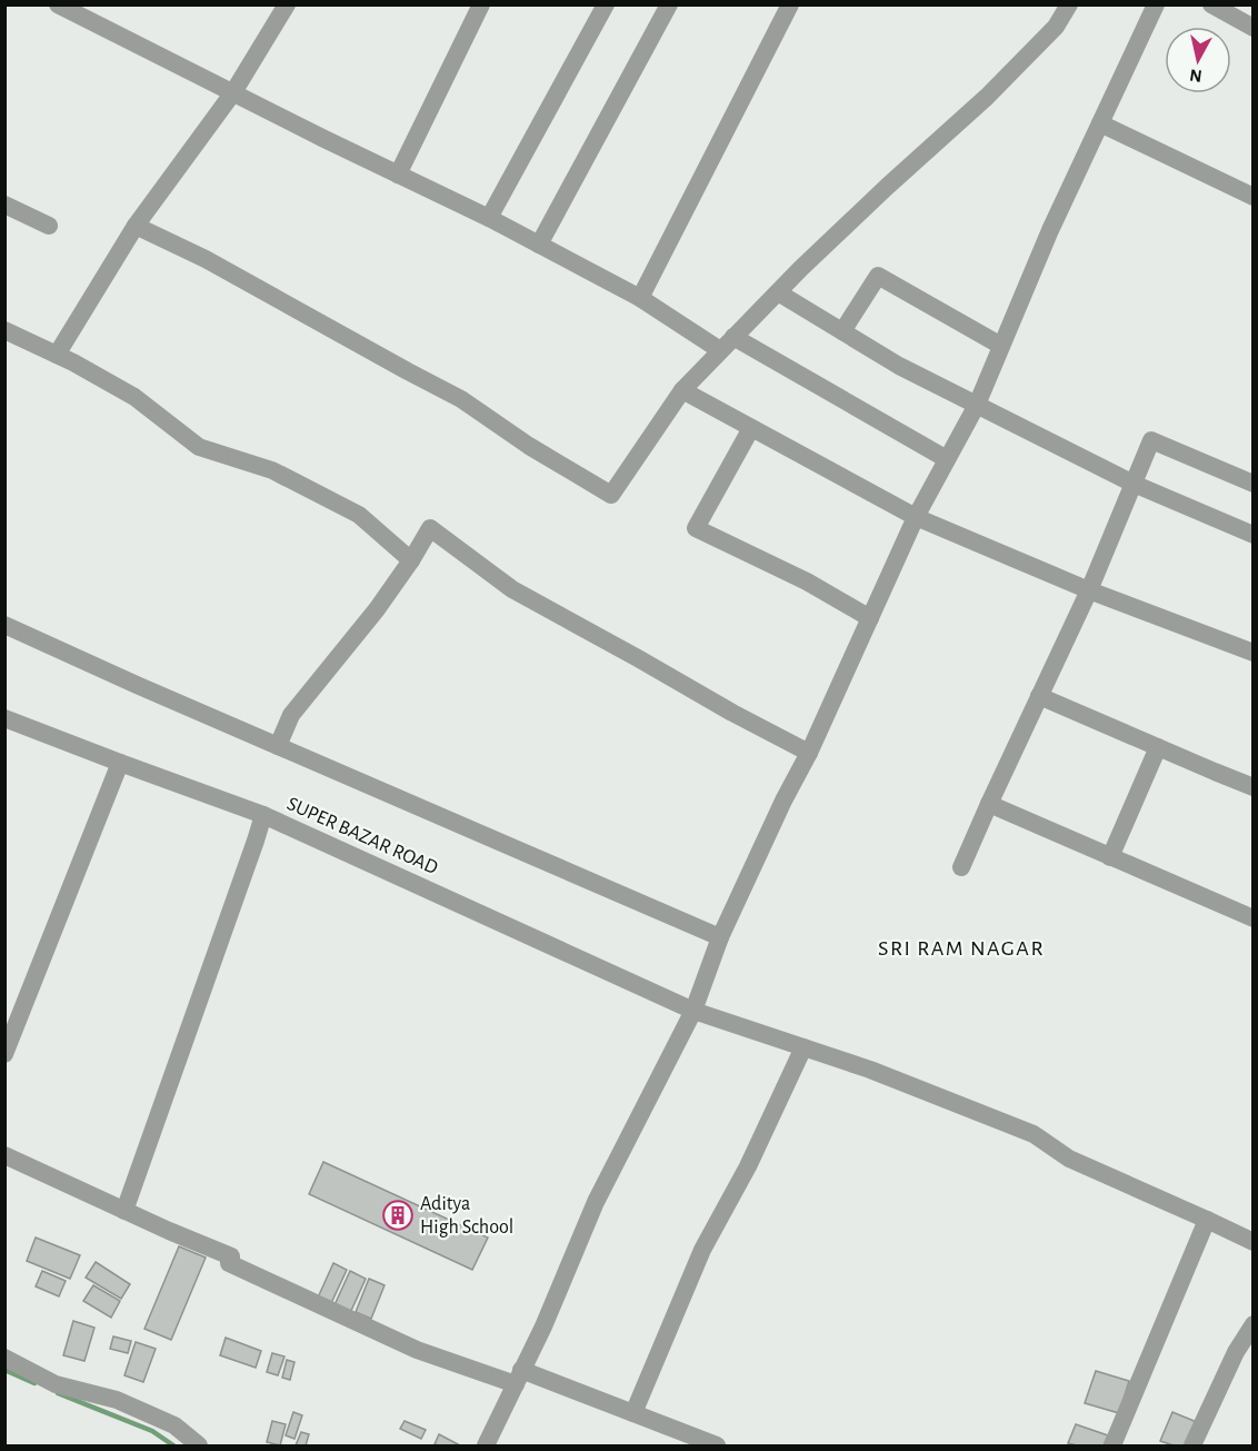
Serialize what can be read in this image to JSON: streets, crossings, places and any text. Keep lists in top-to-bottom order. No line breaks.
{"streets":{"street":["SUPER BAZAR ROAD"]},"districts":["SRI RAM NAGAR"],"places":{"building":["Aditya High School"]},"north":"bottom"}
